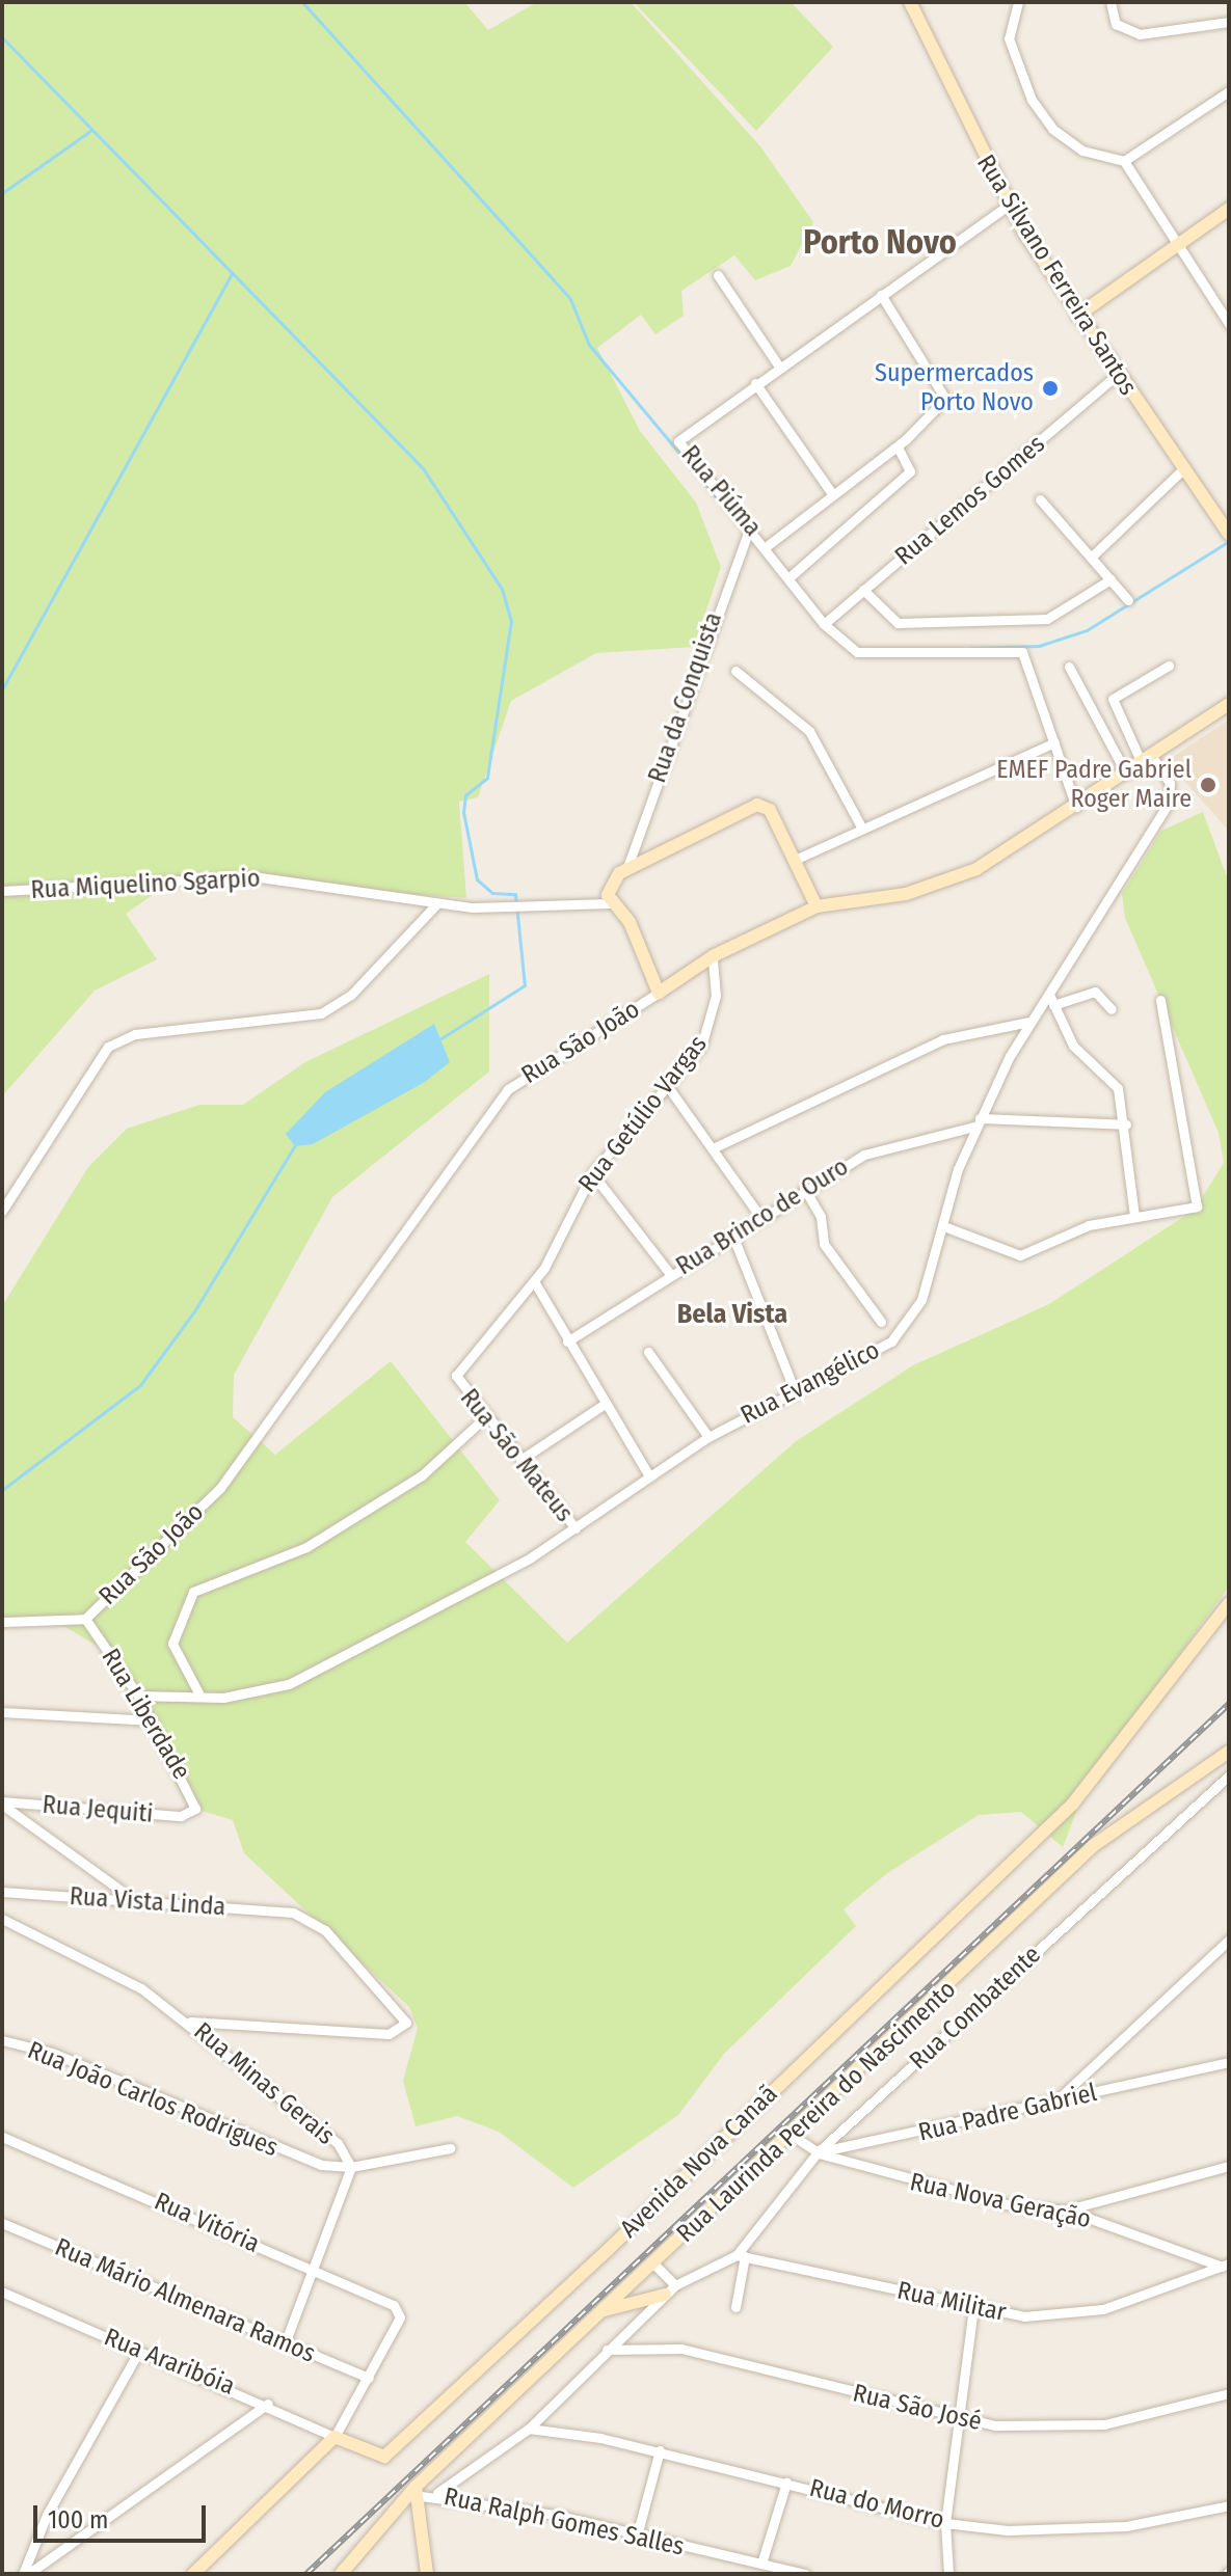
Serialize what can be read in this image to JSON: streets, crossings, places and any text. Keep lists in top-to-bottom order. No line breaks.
{"streets":{"street":["Rua Silvano Ferreira Santos","Rua Piúma","Rua Lemos Gomes","Rua da Conquista","Rua Miquelino Sgarpio","Rua São João","Rua Getúlio Vargas","Rua Brinco de Ouro","Rua Evangélico","Rua São Mateus","Rua Liberdade","Rua Jequiti","Rua Vista Linda","Rua Combatente","Rua Minas Gerais","Rua João Carlos Rodrigues","Rua Laurinda Pereira do Nascimento","Rua Padre Gabriel","Avenida Nova Canaã","Rua Nova Geração","Rua Vitória","Rua Mário Almenara Ramos","Rua Militar","Rua Araribóia","Rua São José","Rua do Morro","Rua Ralph Gomes Salles"]},"crossings":[["Rua Silvano Ferreira Santos","Rua Lemos Gomes"],["Rua Piúma","Rua Lemos Gomes"],["Rua Piúma","Rua da Conquista"],["Rua São João","Rua Getúlio Vargas"],["Rua São João","Rua Evangélico"],["Rua São João","Rua Liberdade"],["Rua Getúlio Vargas","Rua São Mateus"],["Rua Brinco de Ouro","Rua Evangélico"],["Rua Evangélico","Rua São Mateus"],["Rua Evangélico","Rua Liberdade"],["Rua Liberdade","Rua Jequiti"],["Rua Vista Linda","Rua Minas Gerais"],["Rua Combatente","Rua Padre Gabriel"],["Rua Combatente","Rua Nova Geração"],["Rua Combatente","Rua Militar"],["Rua Minas Gerais","Rua João Carlos Rodrigues"],["Rua Minas Gerais","Rua Vitória"],["Rua Minas Gerais","Rua Mário Almenara Ramos"],["Rua Laurinda Pereira do Nascimento","Rua Ralph Gomes Salles"],["Rua Padre Gabriel","Rua Nova Geração"],["Avenida Nova Canaã","Rua Araribóia"],["Rua Nova Geração","Rua Militar"],["Rua Vitória","Rua Mário Almenara Ramos"]],"districts":["Porto Novo","Bela Vista"],"places":["Supermercados Porto Novo","EMEF Padre Gabriel Roger Maire"],"scale_bar":"100 m"}
